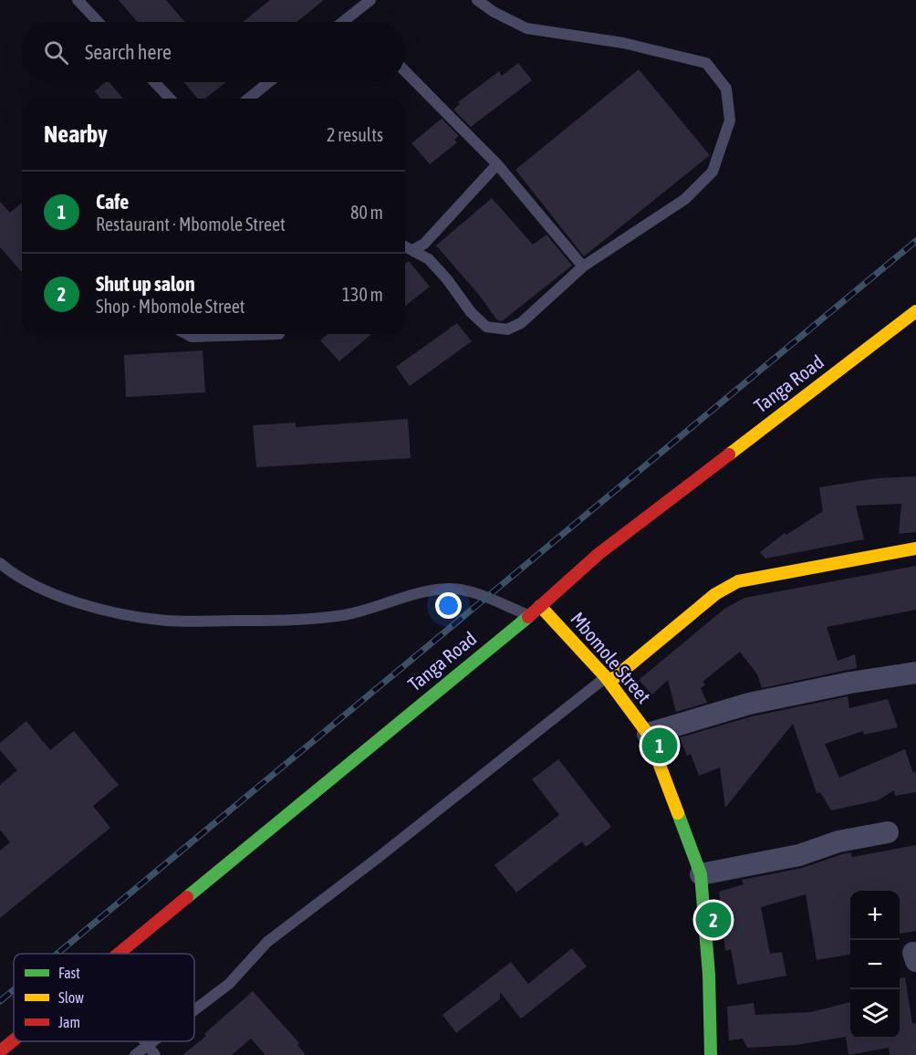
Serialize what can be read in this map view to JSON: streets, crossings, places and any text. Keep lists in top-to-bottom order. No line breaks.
{"streets":{"main road":["Tanga Road","Mbomole Street"]},"crossings":[["Tanga Road","Mbomole Street"]],"legend":["Fast","Slow","Jam"],"page":{"search":"Search here","heading":["Nearby","2 results"],"list":[{"mark":"1","name":"Cafe","note":"Restaurant · Mbomole Street","value":"80 m"},{"mark":"2","name":"Shut up salon","note":"Shop · Mbomole Street","value":"130 m"}],"pins":["1","2"],"map_buttons":["+","−"]}}
